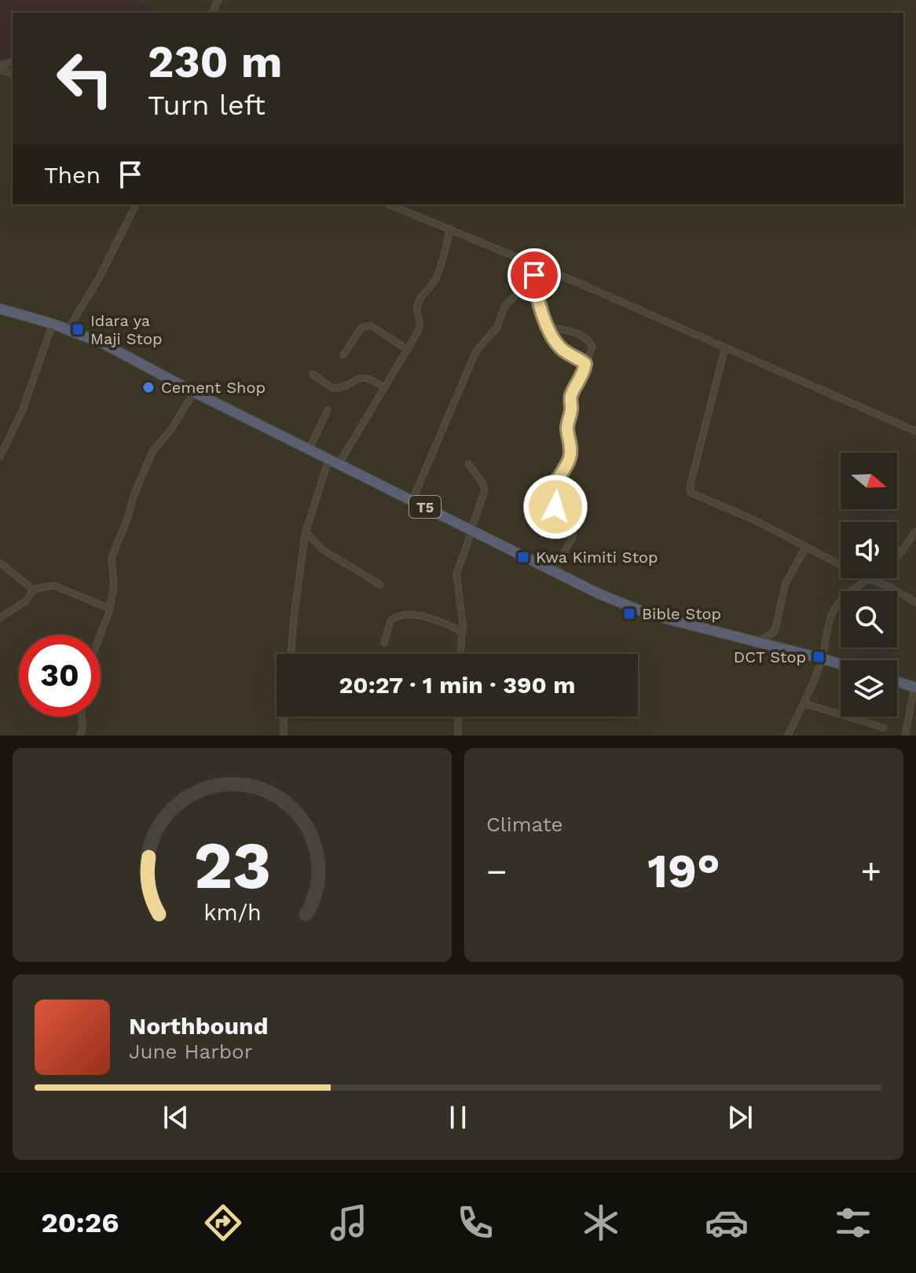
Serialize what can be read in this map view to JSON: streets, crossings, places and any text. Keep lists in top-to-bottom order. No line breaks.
{"streets":{"highway":["T5"]},"places":{"transit":["Idara ya Maji Stop","Kwa Kimiti Stop","Bible Stop","DCT Stop"],"other":["Cement Shop"]},"north":"right","page":{"turn":["230 m","Turn left"],"then":"Then","limit":"30","trip":"20:27 · 1 min · 390 m","tile":"Climate","heat":["−","19°","+"],"song":["Northbound","June Harbor"],"tabs":"20:26","gauge":["23","km/h"]}}
